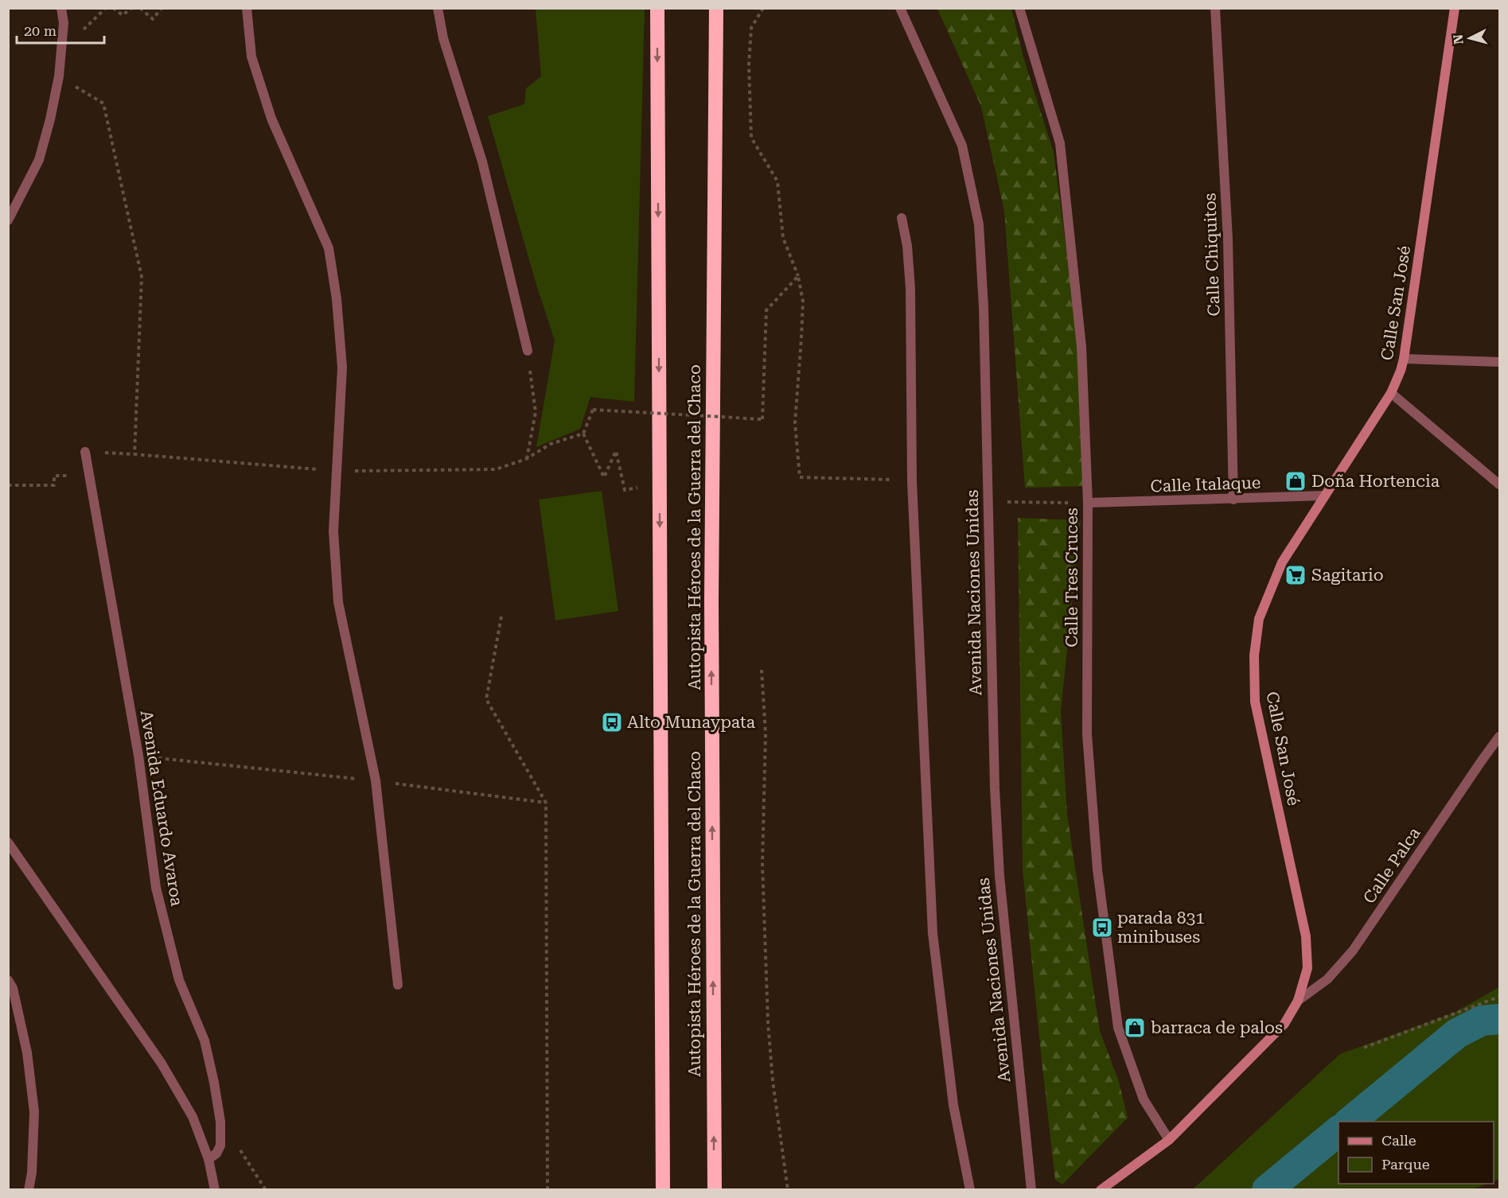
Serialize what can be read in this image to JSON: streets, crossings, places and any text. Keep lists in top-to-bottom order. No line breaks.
{"streets":{"highway":["Autopista Héroes de la Guerra del Chaco"],"street":["Calle Chiquitos","Calle San José","Calle Italaque","Calle Tres Cruces","Avenida Naciones Unidas","Avenida Eduardo Avaroa","Calle Palca"]},"crossings":[["Calle Chiquitos","Calle Italaque"],["Calle San José","Calle Italaque"],["Calle San José","Calle Tres Cruces"],["Calle San José","Calle Palca"],["Calle Italaque","Calle Tres Cruces"]],"places":{"shop":["Doña Hortencia","barraca de palos"],"supermarket":["Sagitario"],"bus stop":["Alto Munaypata","parada 831 minibuses"]},"legend":["Calle","Parque"],"scale_bar":"20 m","north":"left"}
